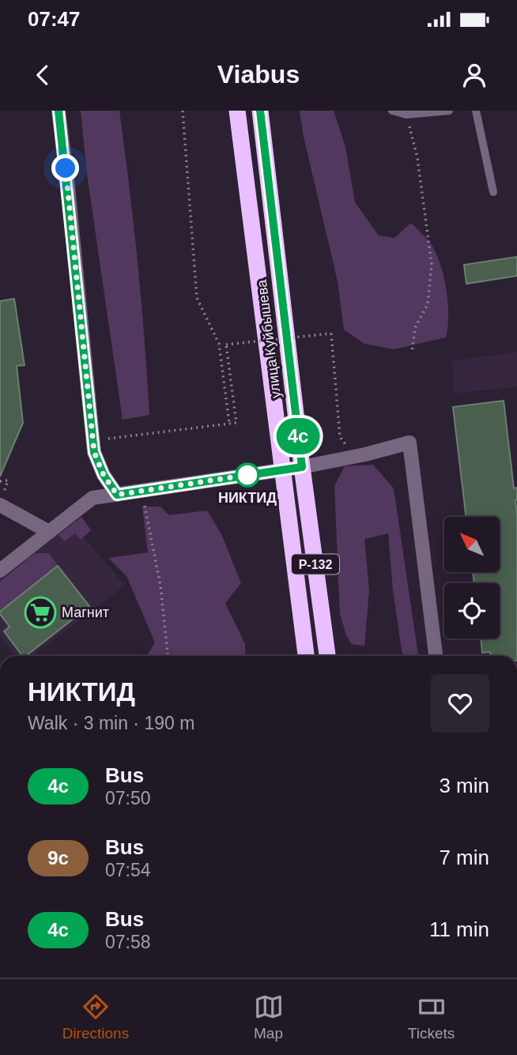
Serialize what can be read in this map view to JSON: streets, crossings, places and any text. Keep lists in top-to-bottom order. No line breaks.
{"streets":{"highway":["улица Куйбышева","Р-132"]},"places":{"other":["НИКТИД"],"supermarket":["Магнит"]},"lines":["bus line 4с"],"north":"top left","page":{"status":"07:47","header":"Viabus","on_map":"4с","heading":["НИКТИД","Walk · 3 min · 190 m"],"list":[{"mark":"4с","name":"Bus","note":"07:50","value":"3 min"},{"mark":"9с","name":"Bus","note":"07:54","value":"7 min"},{"mark":"4с","name":"Bus","note":"07:58","value":"11 min"}],"tabs":["Directions","Map","Tickets"]}}
